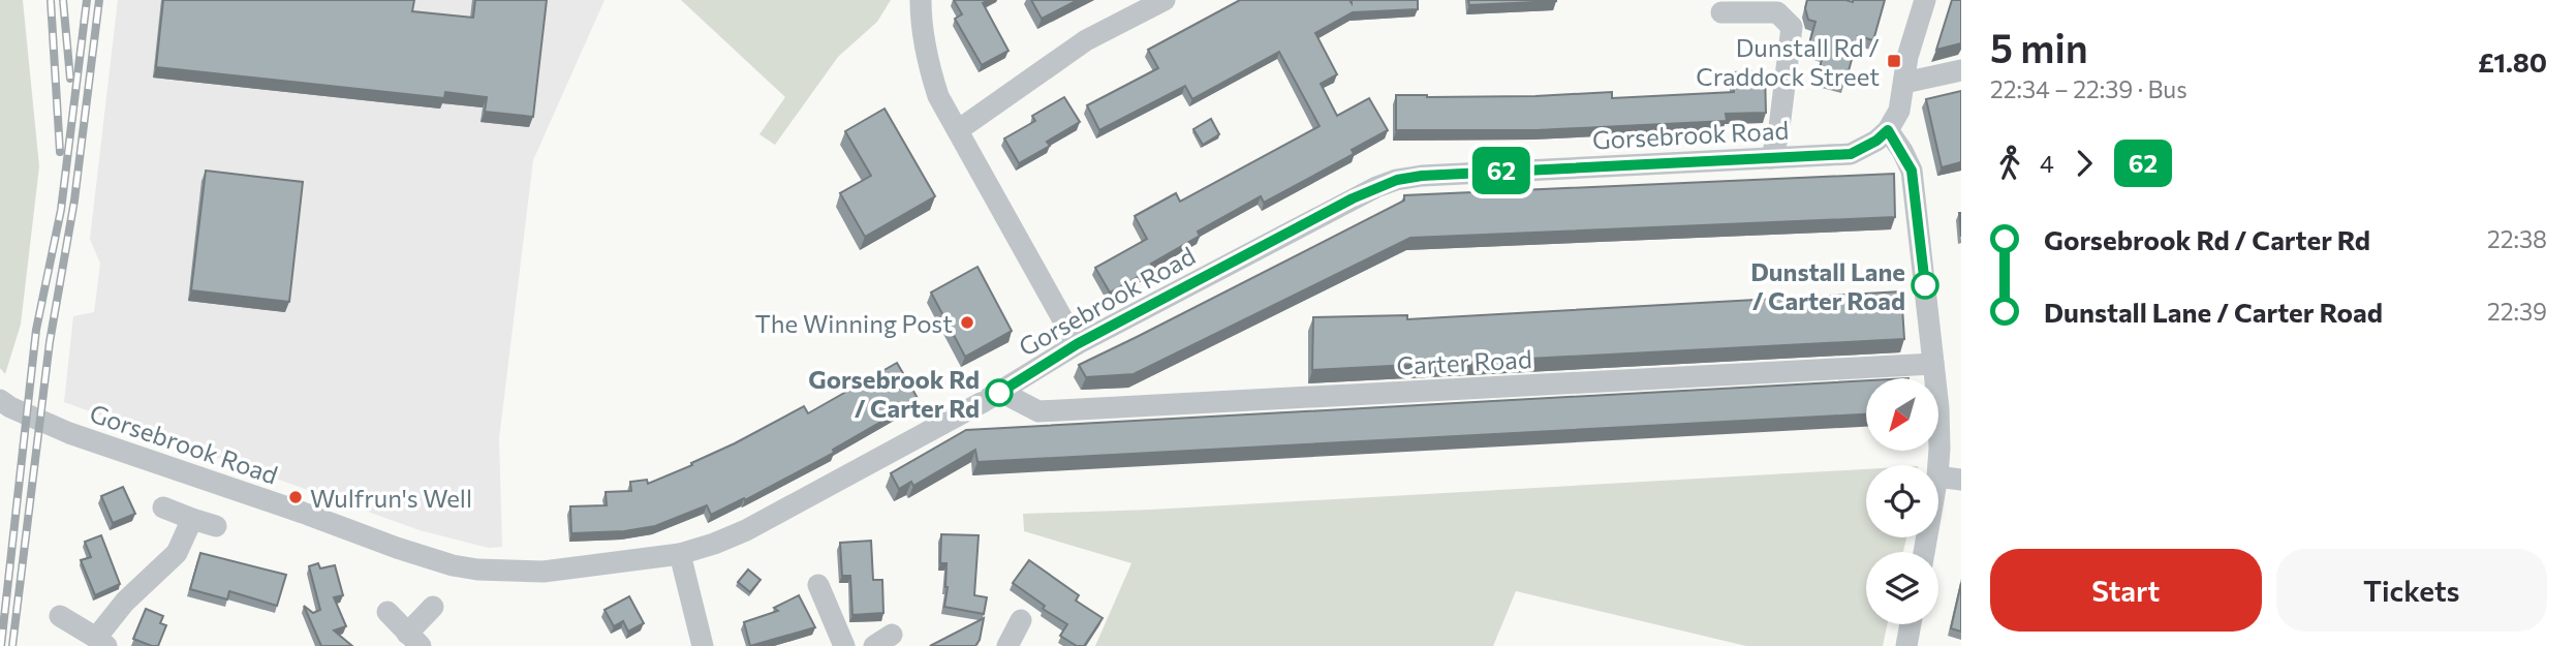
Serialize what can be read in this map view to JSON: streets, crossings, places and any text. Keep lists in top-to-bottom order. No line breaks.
{"streets":{"street":["Gorsebrook Road","Carter Road"]},"crossings":[["Gorsebrook Road","Carter Road"]],"places":{"transit":["Dunstall Rd / Craddock Street"],"other":["Dunstall Lane / Carter Road","The Winning Post","Gorsebrook Rd / Carter Rd","Wulfrun's Well"]},"lines":["bus line 62"],"north":"bottom left","page":{"on_map":"62","heading":["5 min","22:34 – 22:39 · Bus","£1.80"],"legs":["4","62"],"list":[{"name":"Gorsebrook Rd / Carter Rd","value":"22:38"},{"name":"Dunstall Lane / Carter Road","value":"22:39"}],"buttons":["Start","Tickets"]}}
